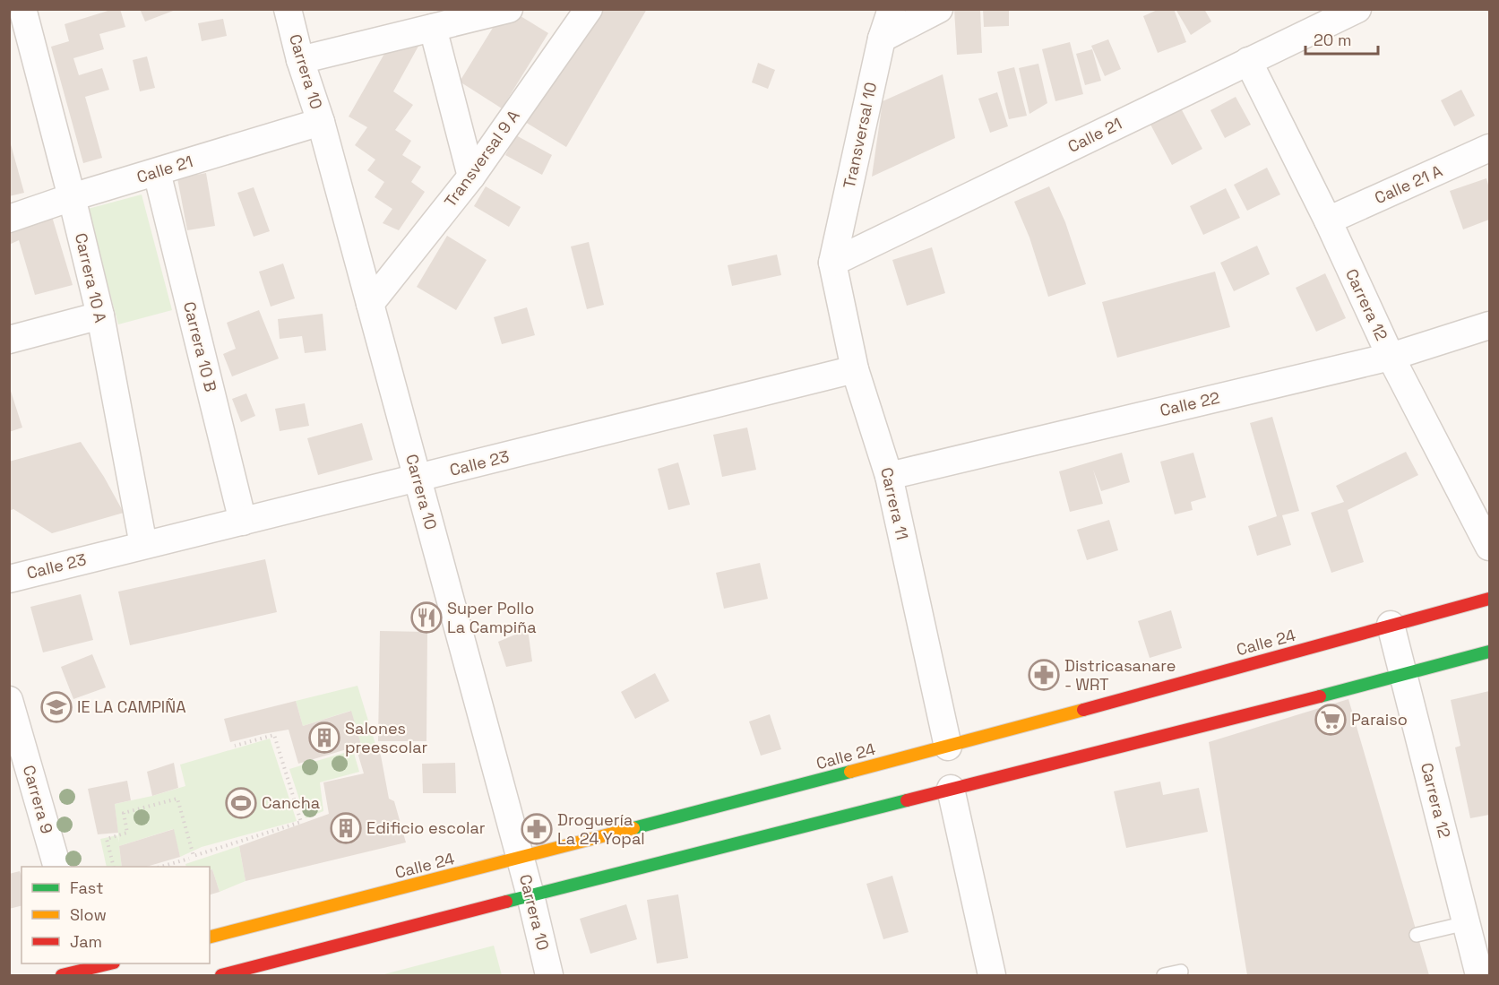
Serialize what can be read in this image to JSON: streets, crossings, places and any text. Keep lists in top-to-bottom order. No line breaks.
{"streets":{"street":["Carrera 10","Transversal 10","Calle 21","Transversal 9 A","Calle 21 A","Carrera 10 A","Carrera 12","Carrera 10 B","Calle 22","Calle 23","Carrera 11","Calle 24","Carrera 9"]},"crossings":[["Carrera 10","Calle 21"],["Carrera 10","Transversal 9 A"],["Carrera 10","Calle 23"],["Carrera 10","Calle 24"],["Transversal 10","Calle 21"],["Transversal 10","Carrera 11"],["Calle 21","Carrera 10 A"],["Calle 21","Carrera 12"],["Calle 21","Carrera 10 B"],["Calle 21","Carrera 11"],["Calle 21 A","Carrera 12"],["Carrera 10 A","Calle 23"],["Carrera 12","Calle 22"],["Carrera 12","Calle 24"],["Carrera 10 B","Calle 23"],["Calle 22","Carrera 11"],["Calle 23","Carrera 11"],["Carrera 11","Calle 24"]],"places":{"restaurant":["Super Pollo La Campiña"],"pharmacy":["Districasanare - WRT","Droguería La 24 Yopal"],"school or university":["IE LA CAMPIÑA"],"supermarket":["Paraiso"],"building":["Salones preescolar","Edificio escolar"],"sports":["Cancha"]},"legend":["Fast","Slow","Jam"],"scale_bar":"20 m"}
